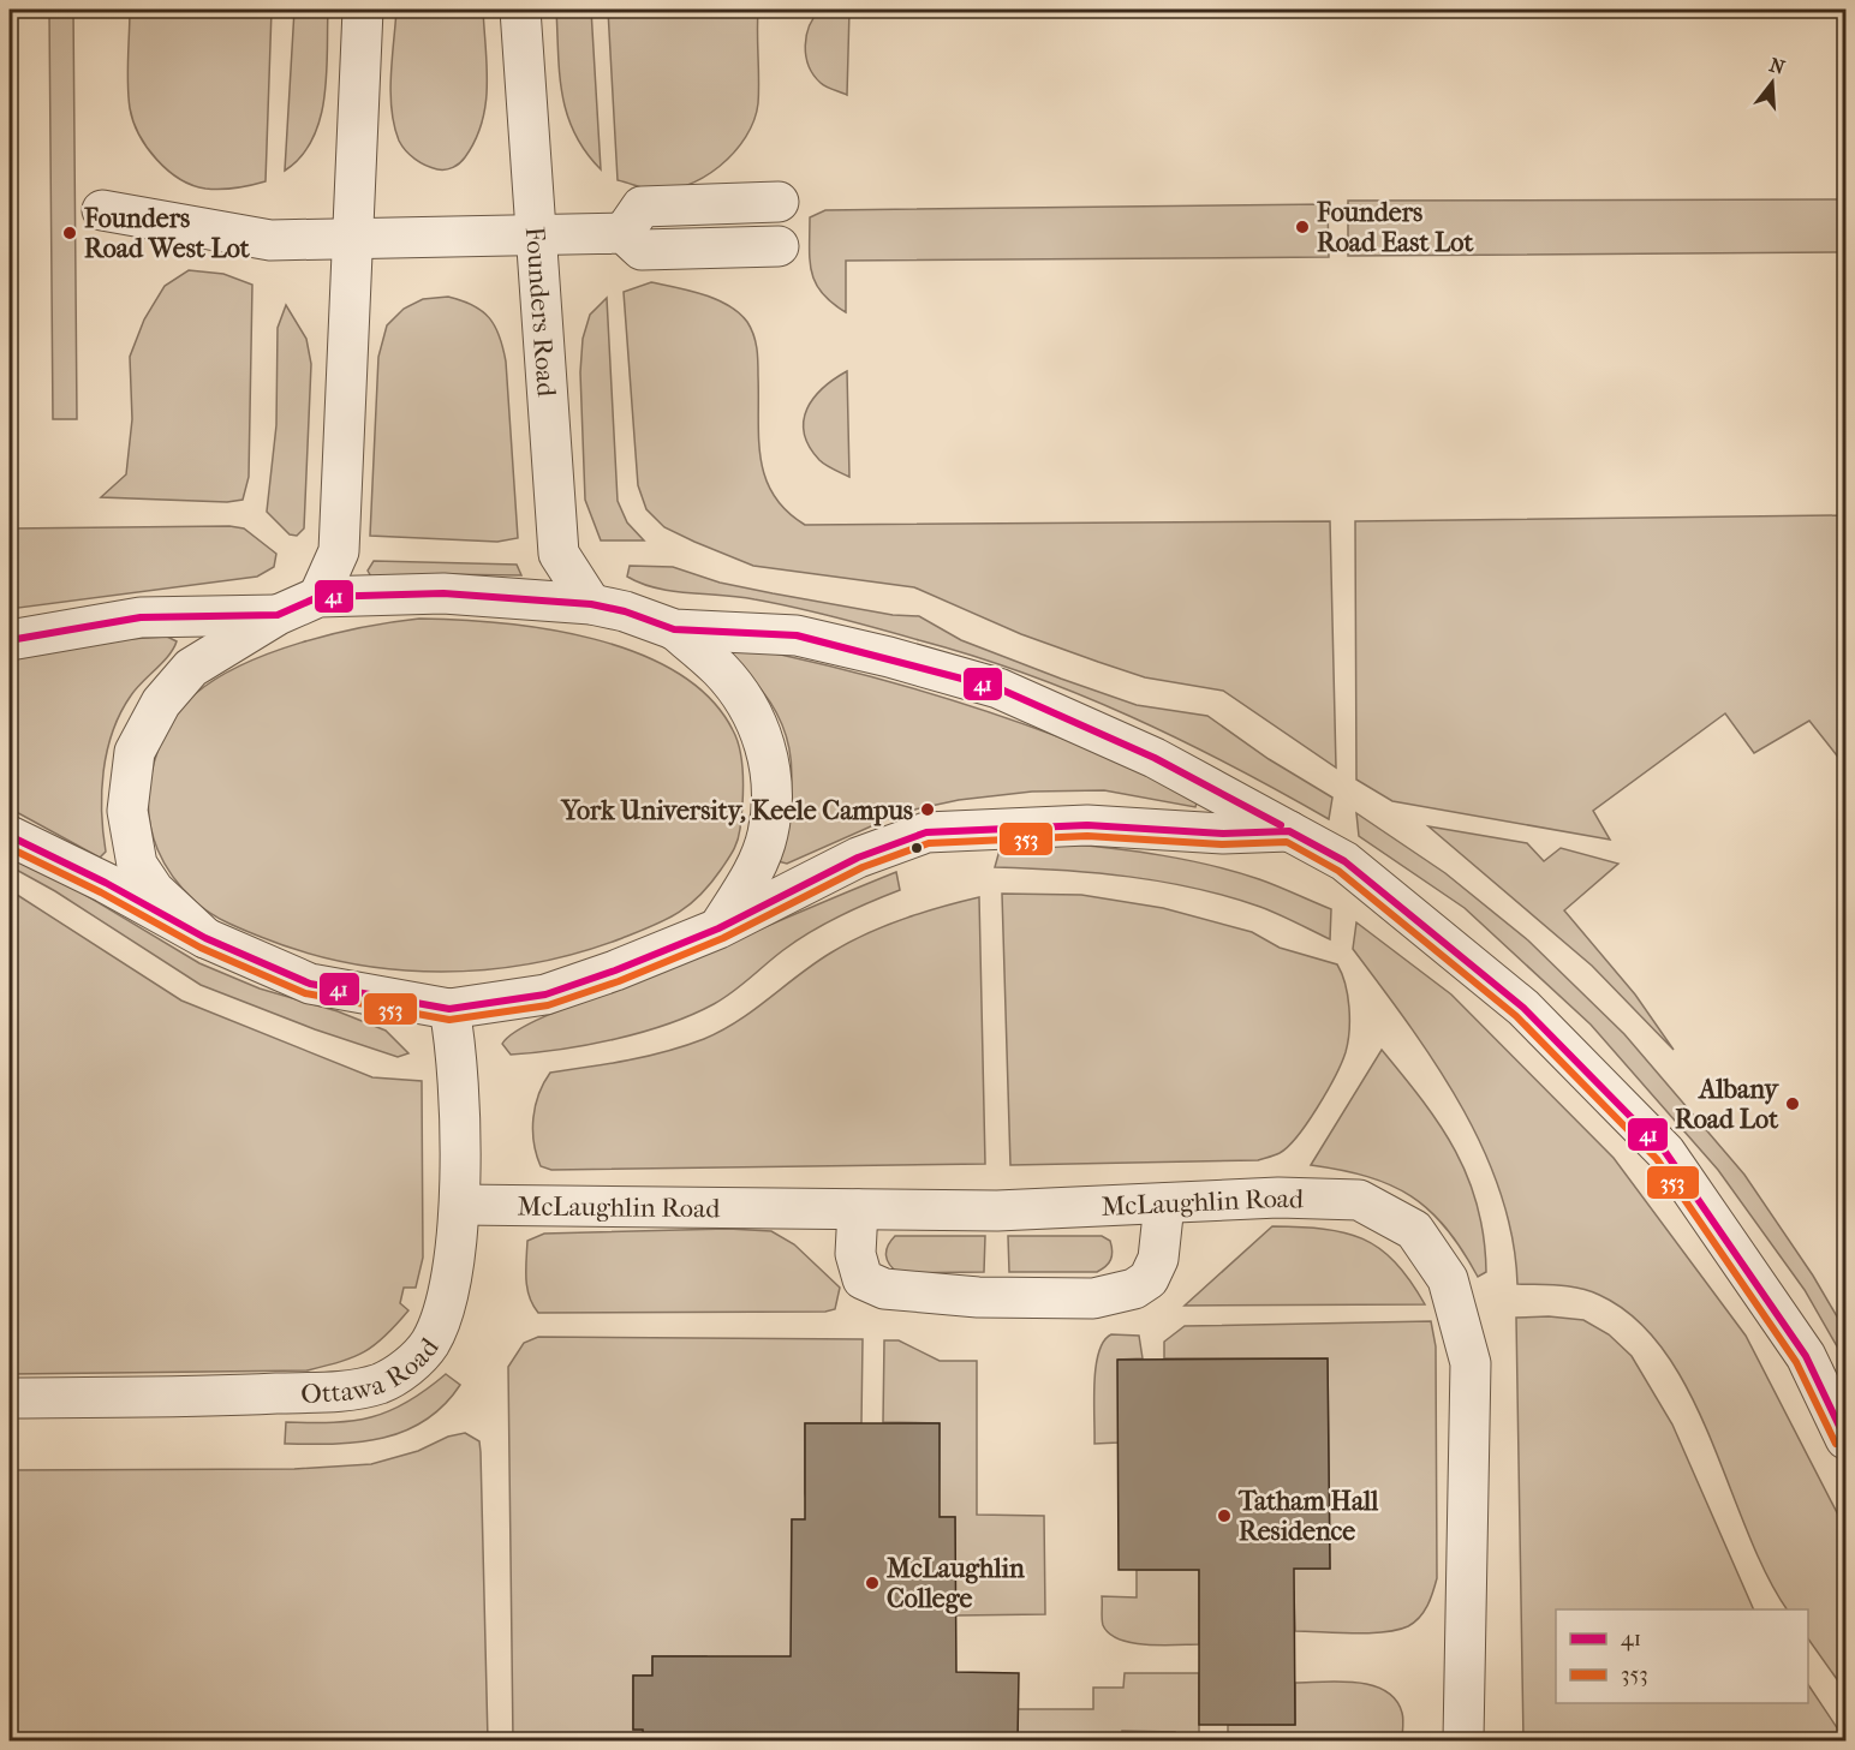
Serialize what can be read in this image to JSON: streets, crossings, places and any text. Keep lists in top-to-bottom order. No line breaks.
{"streets":{"street":["Founders Road","McLaughlin Road","Ottawa Road"]},"crossings":[["McLaughlin Road","Ottawa Road"]],"places":["Founders Road East Lot","Founders Road West Lot","York University, Keele Campus","Albany Road Lot","Tatham Hall Residence","McLaughlin College"],"lines":["transit line 41","transit line 353"],"legend":["41","353"],"north":"top"}
